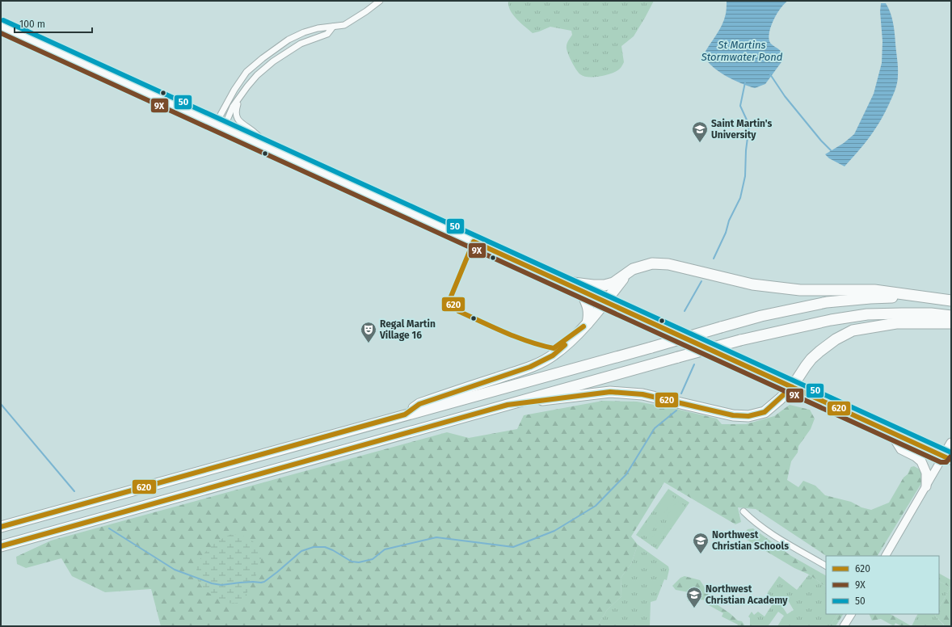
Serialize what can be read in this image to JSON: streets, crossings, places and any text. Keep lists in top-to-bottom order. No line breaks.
{"water":["St Martins Stormwater Pond"],"places":{"school or university":["Saint Martin's University","Northwest Christian Schools","Northwest Christian Academy"],"theatre":["Regal Martin Village 16"]},"lines":["transit line 50","transit line 9X","transit line 620"],"legend":["620","9X","50"],"scale_bar":"100 m"}
